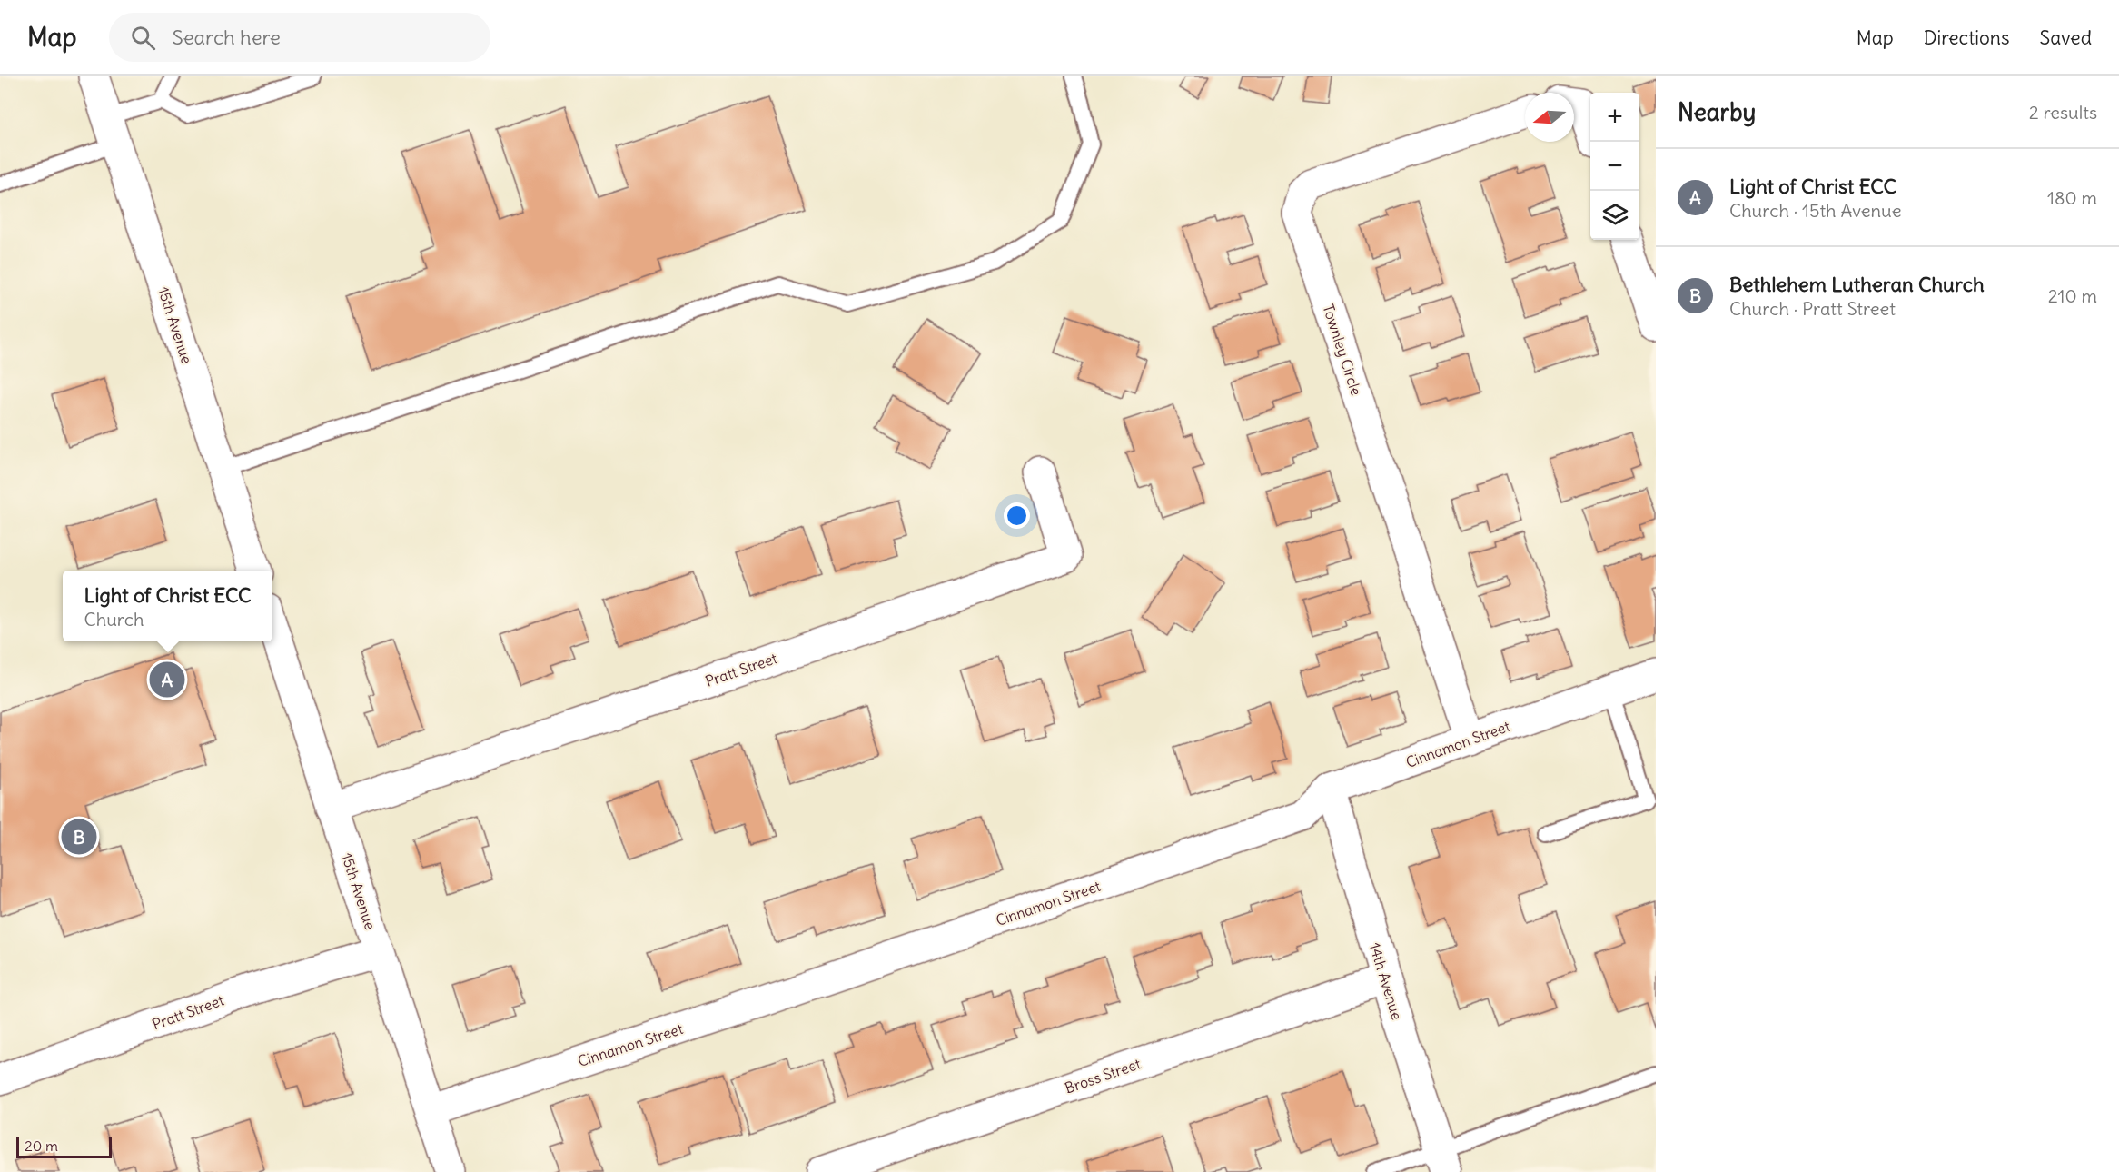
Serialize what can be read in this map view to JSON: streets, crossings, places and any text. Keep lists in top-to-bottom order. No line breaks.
{"streets":{"street":["15th Avenue","Townley Circle","Pratt Street","Cinnamon Street","14th Avenue","Bross Street"]},"crossings":[["15th Avenue","Pratt Street"],["15th Avenue","Cinnamon Street"],["Townley Circle","Cinnamon Street"],["Cinnamon Street","14th Avenue"],["14th Avenue","Bross Street"]],"scale_bar":"20 m","north":"left","page":{"header":"Map","search":"Search here","nav":["Map","Directions","Saved"],"heading":["Nearby","2 results"],"map_buttons":["+","−"],"list":[{"mark":"A","name":"Light of Christ ECC","note":"Church · 15th Avenue","value":"180 m"},{"mark":"B","name":"Bethlehem Lutheran Church","note":"Church · Pratt Street","value":"210 m"}],"popup":["Light of Christ ECC","Church"],"pins":["A","B"],"scale":"20 m"}}
